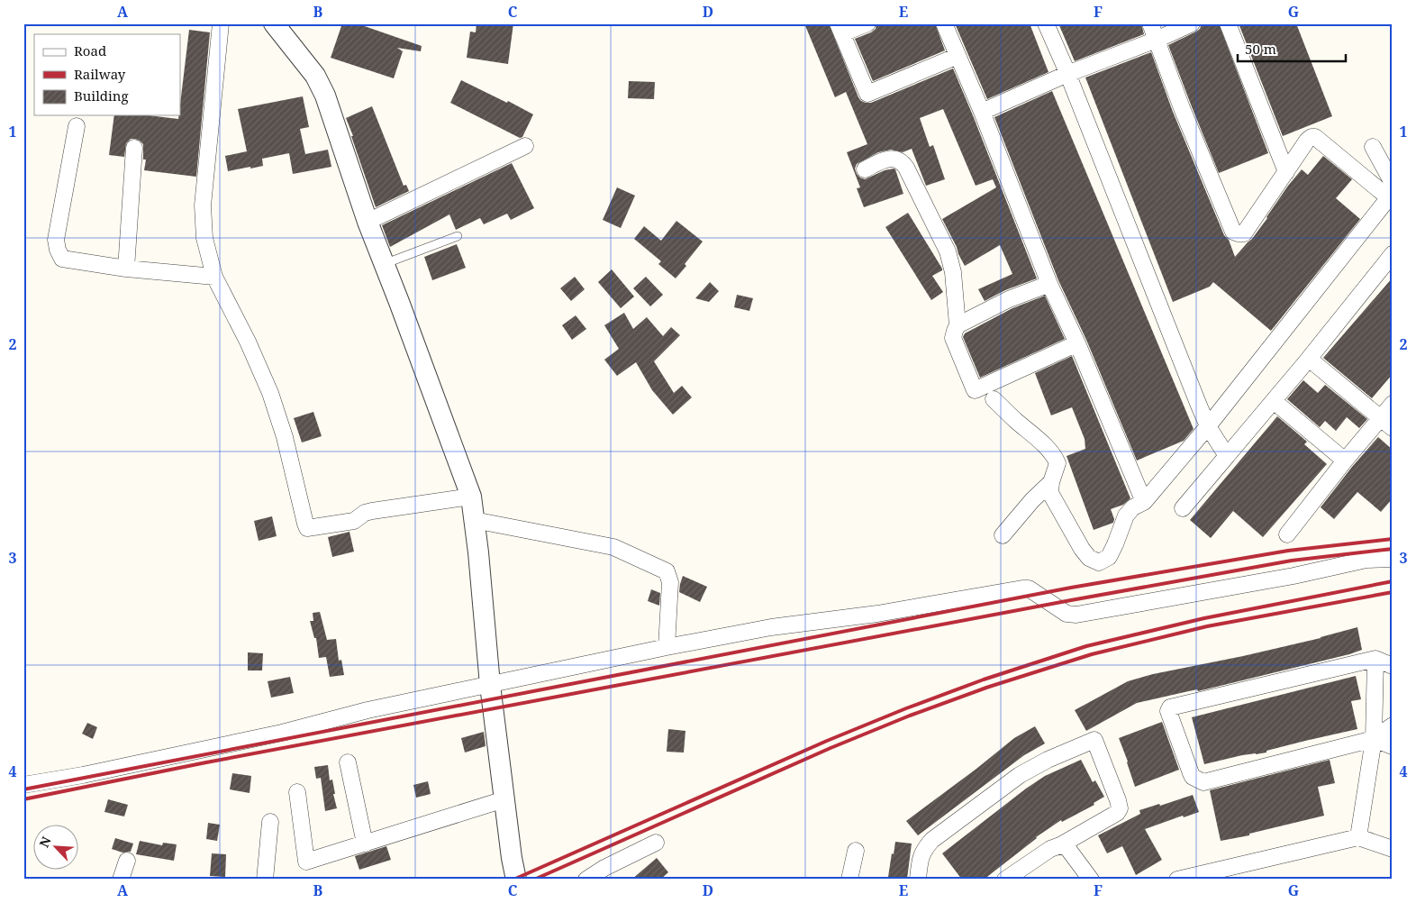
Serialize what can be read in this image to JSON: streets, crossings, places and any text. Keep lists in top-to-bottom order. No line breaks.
{"legend":["Road","Railway","Building"],"scale_bar":"50 m","north":"top left","grid":{"columns":["A","B","C","D","E","F","G"],"rows":["1","2","3","4"]}}
